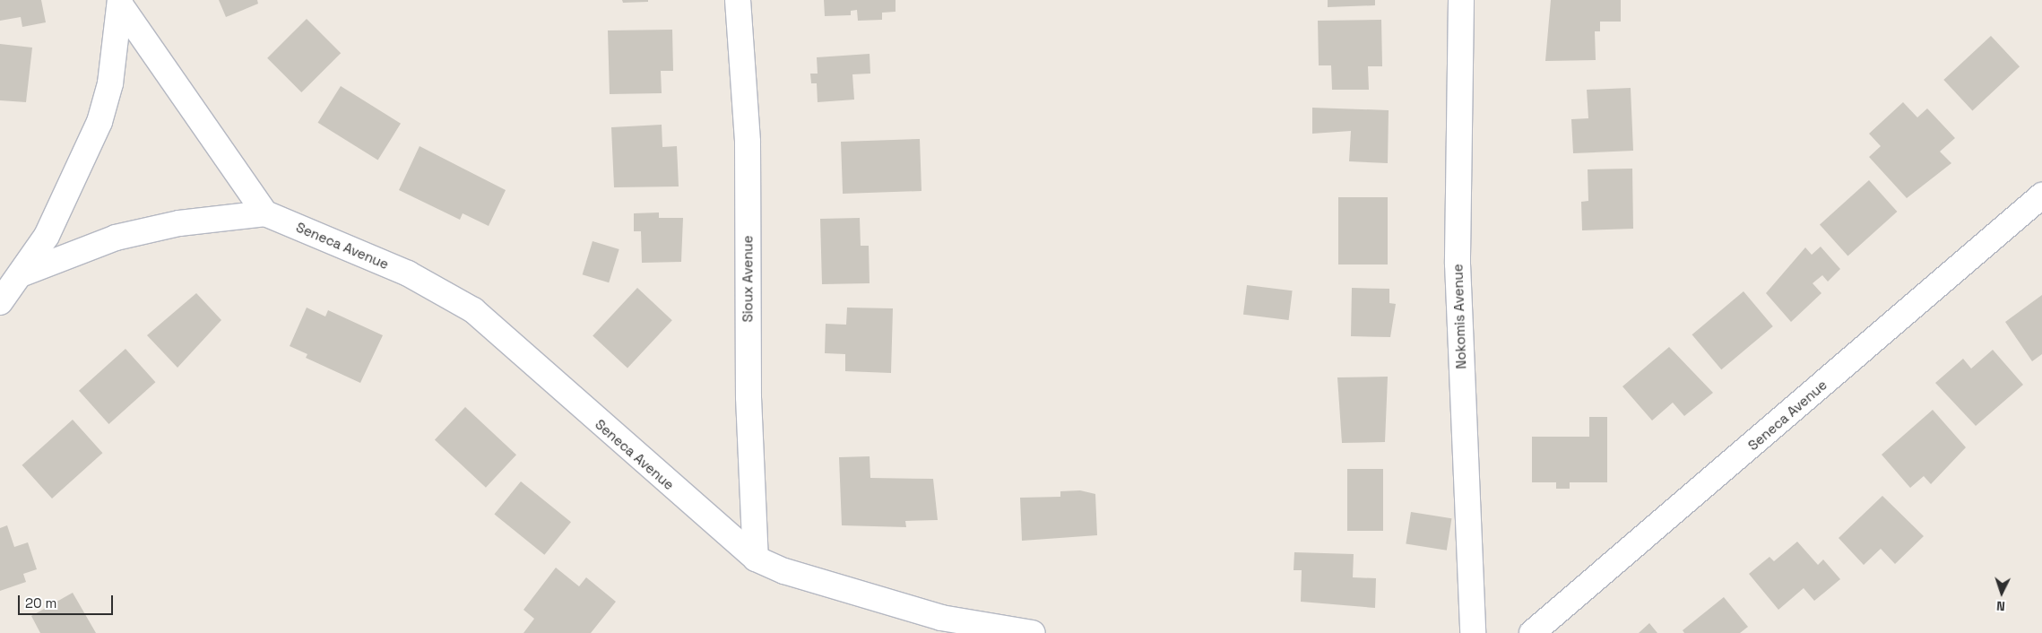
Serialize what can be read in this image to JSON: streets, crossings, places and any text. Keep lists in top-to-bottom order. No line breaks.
{"streets":{"street":["Seneca Avenue","Sioux Avenue","Nokomis Avenue"]},"crossings":[["Seneca Avenue","Sioux Avenue"]],"scale_bar":"20 m","north":"bottom"}
